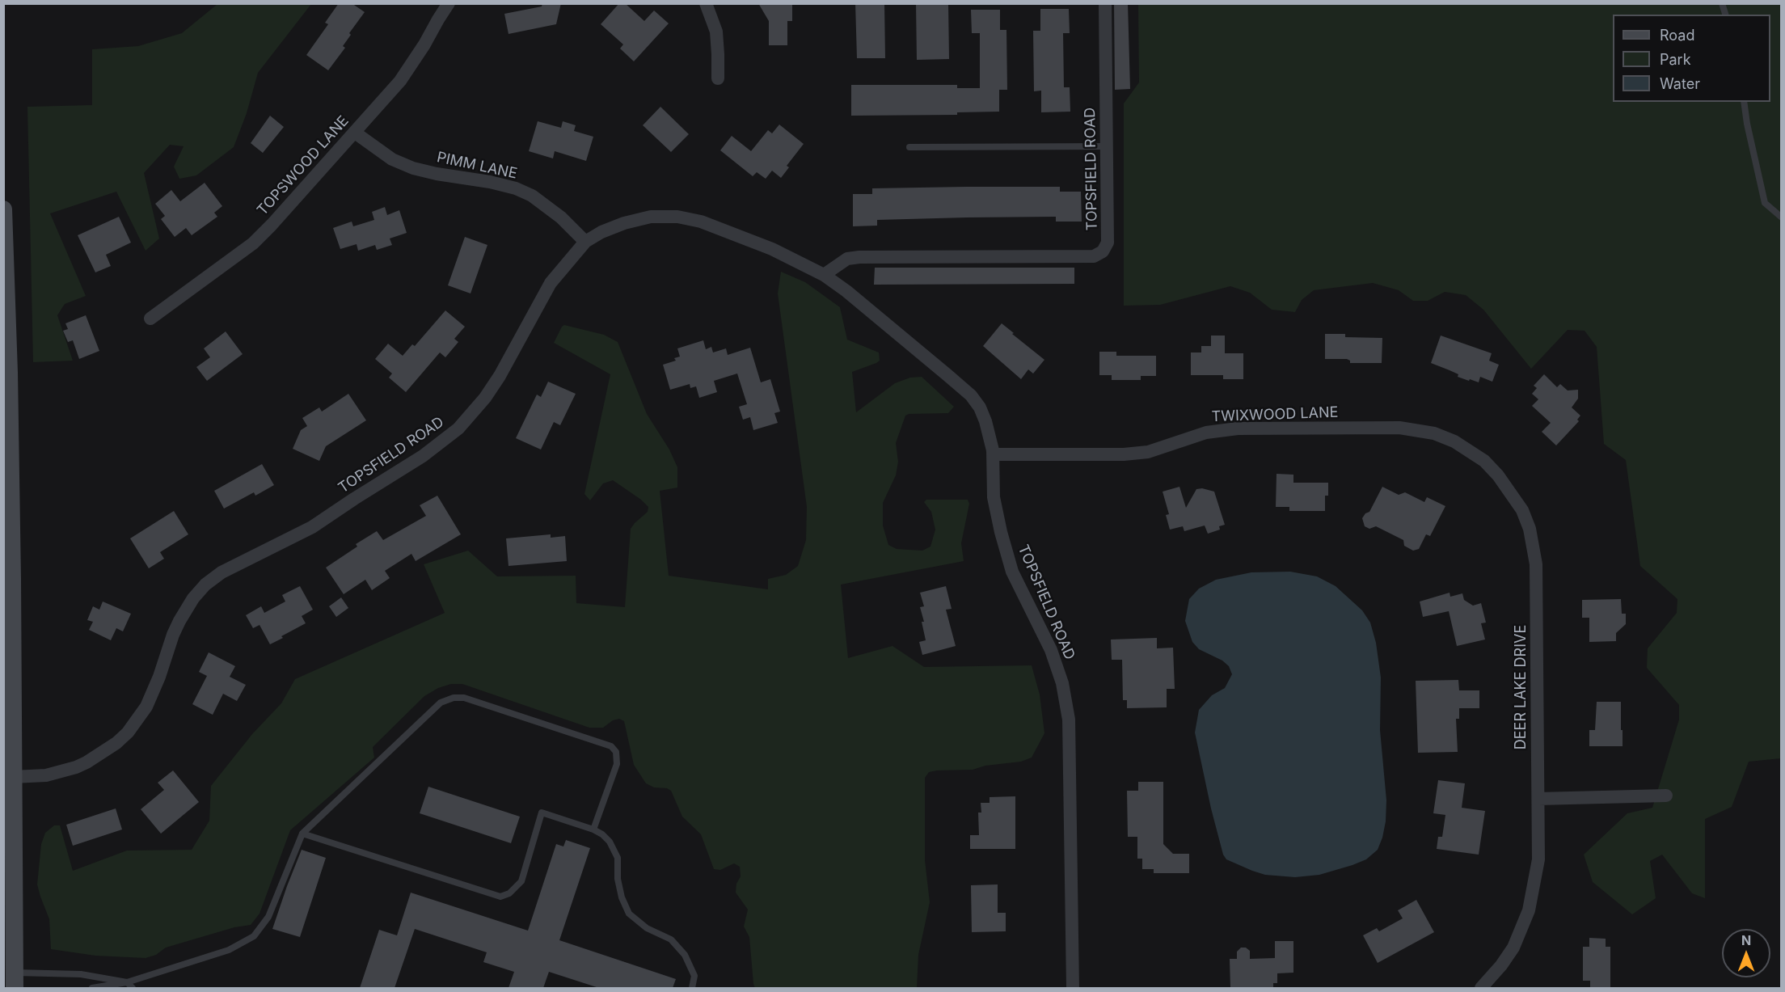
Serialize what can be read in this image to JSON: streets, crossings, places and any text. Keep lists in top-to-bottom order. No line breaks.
{"streets":{"street":["TOPSWOOD LANE","PIMM LANE","TOPSFIELD ROAD","TWIXWOOD LANE","DEER LAKE DRIVE"]},"crossings":[["TOPSWOOD LANE","PIMM LANE"],["PIMM LANE","TOPSFIELD ROAD"],["TOPSFIELD ROAD","TWIXWOOD LANE"],["TWIXWOOD LANE","DEER LAKE DRIVE"]],"legend":["Road","Park","Water"],"north":"top"}
